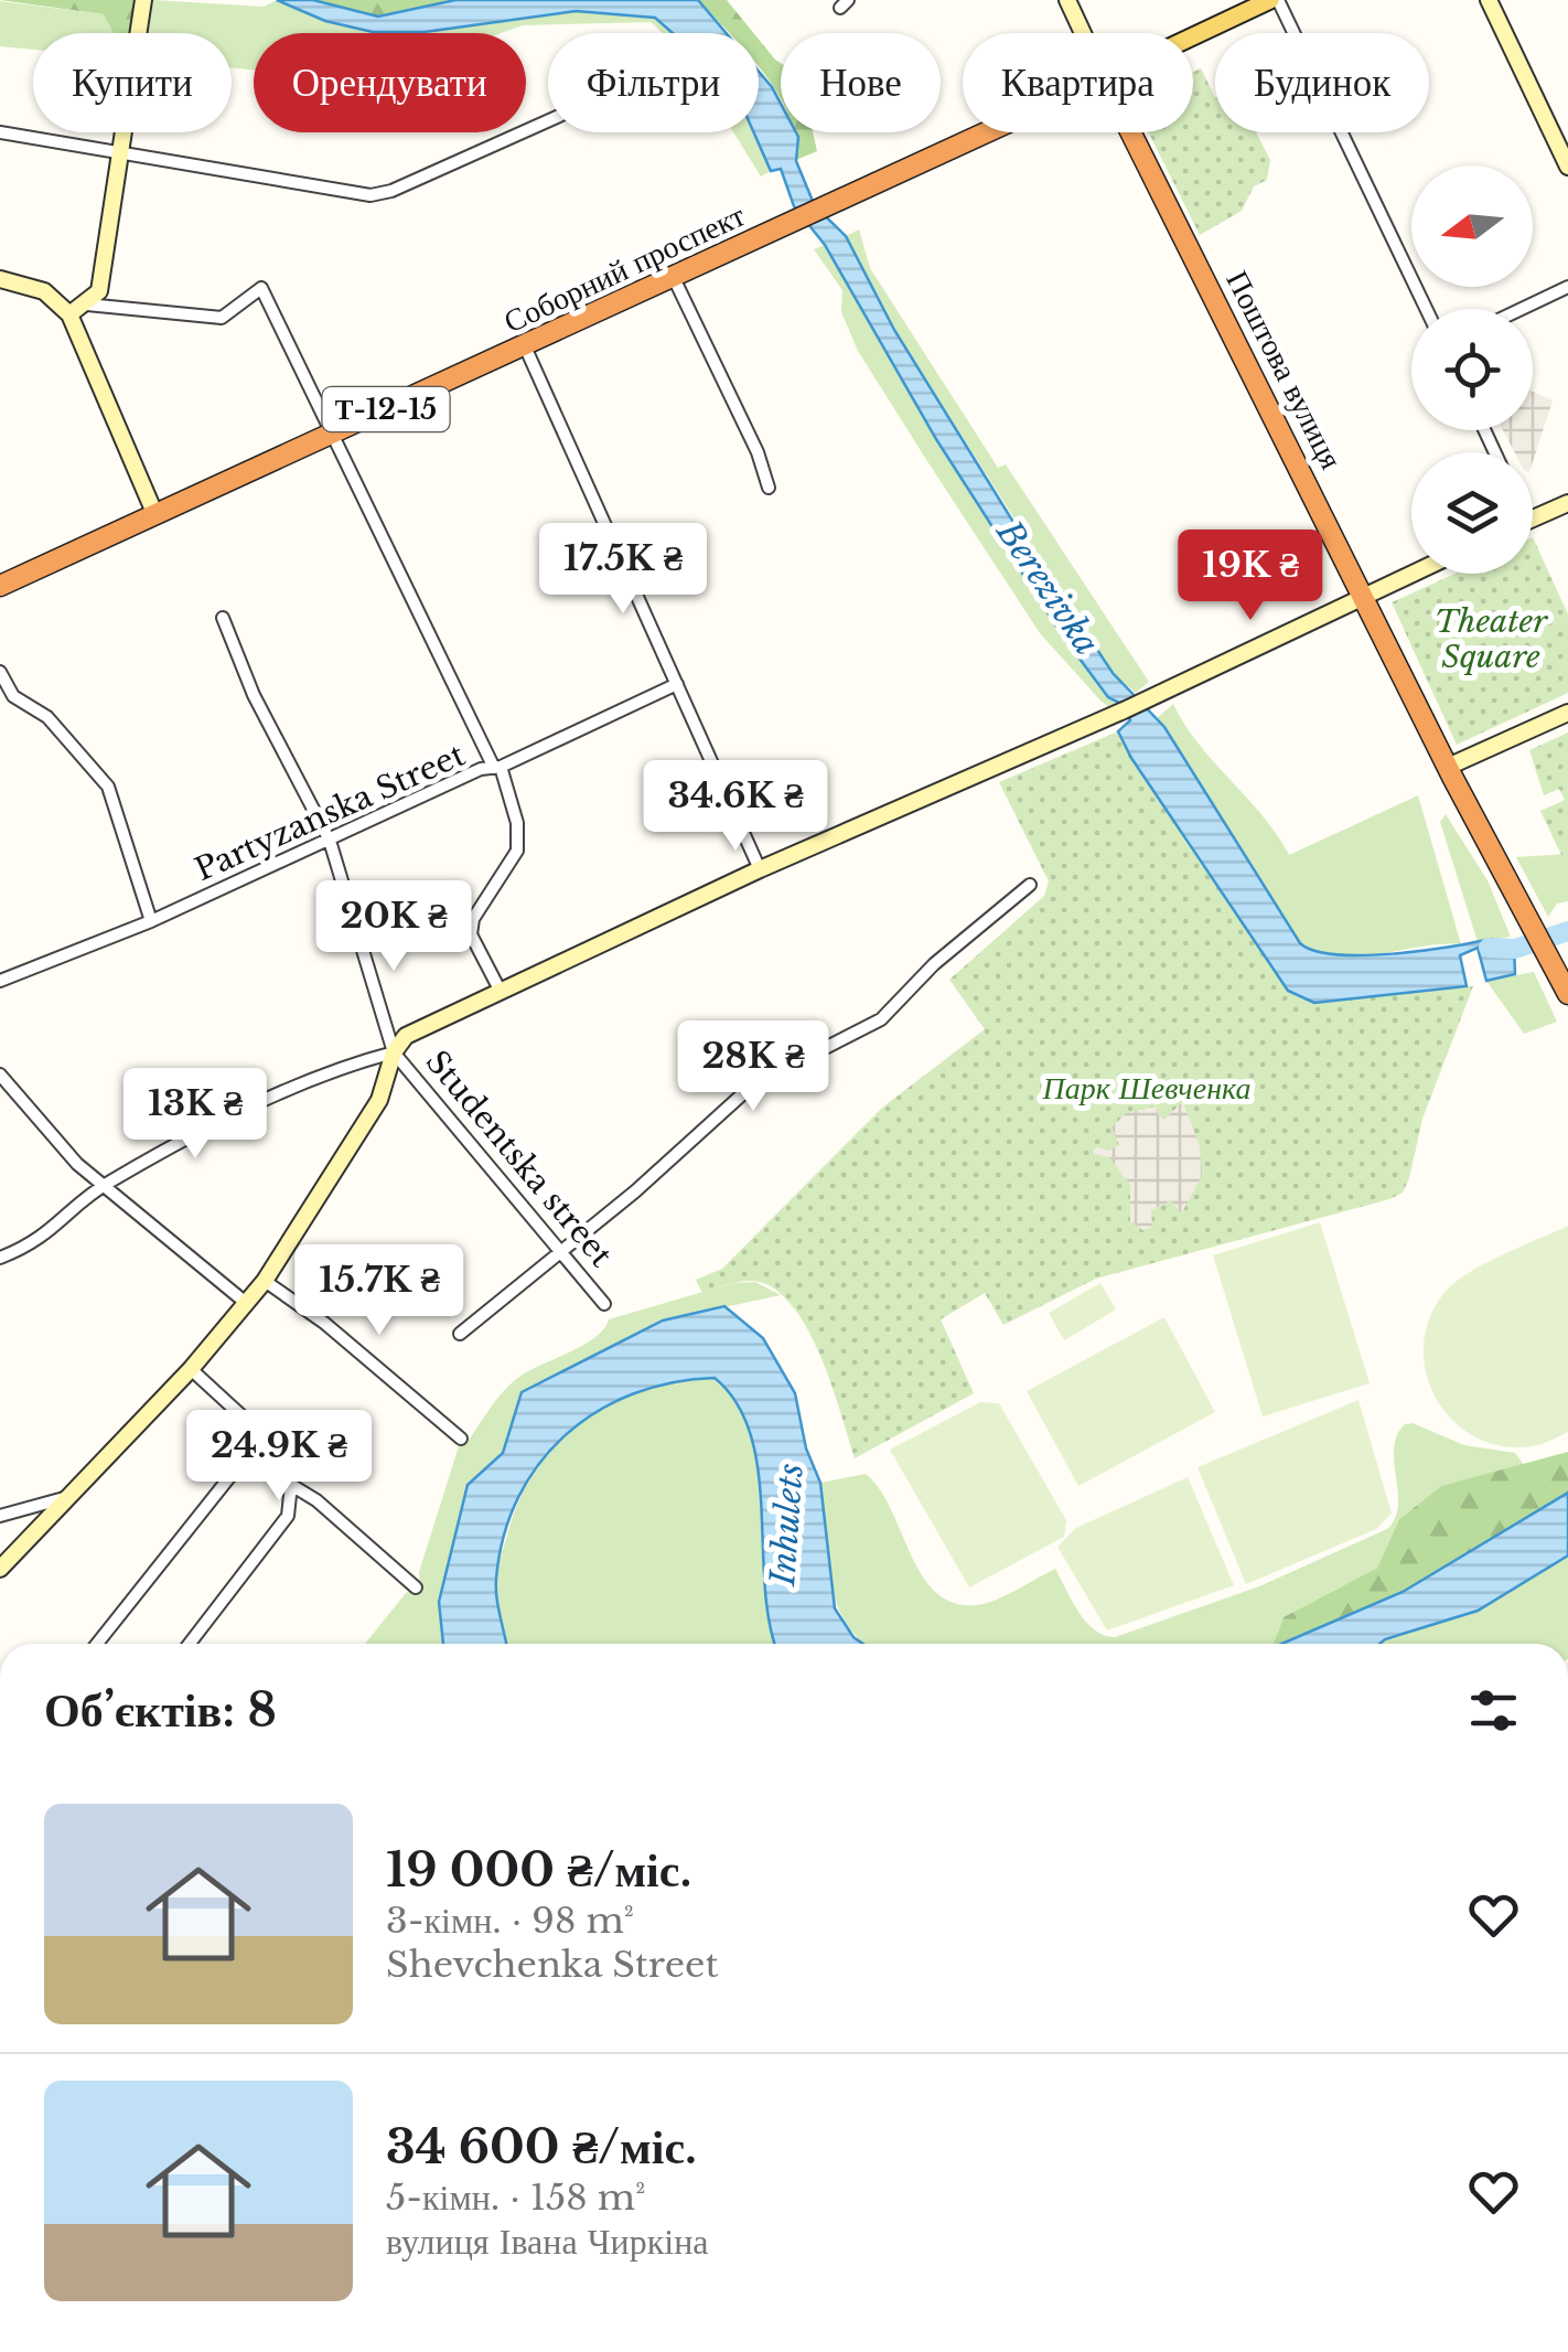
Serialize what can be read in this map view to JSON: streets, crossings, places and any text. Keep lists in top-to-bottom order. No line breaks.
{"streets":{"highway":["Соборний проспект","Поштова вулиця","Т-12-15"],"street":["Partyzanska Street","Studentska street"]},"crossings":[["Partyzanska Street","Studentska street"]],"water":["Berezivka","Inhulets"],"parks":["Theater Square","Парк Шевченка"],"north":"left","page":{"chip":["Купити","Орендувати","Фільтри","Нове","Квартира","Будинок"],"price":["17.5K ₴","19K ₴","34.6K ₴","20K ₴","28K ₴","13K ₴","15.7K ₴","24.9K ₴"],"heading":"Об’єктів: 8","list":[{"name":"19 000 ₴/міс.","note":"3-кімн. · 98 m² · Shevchenka Street"},{"name":"34 600 ₴/міс.","note":"5-кімн. · 158 m² · вулиця Івана Чиркіна"}]}}
